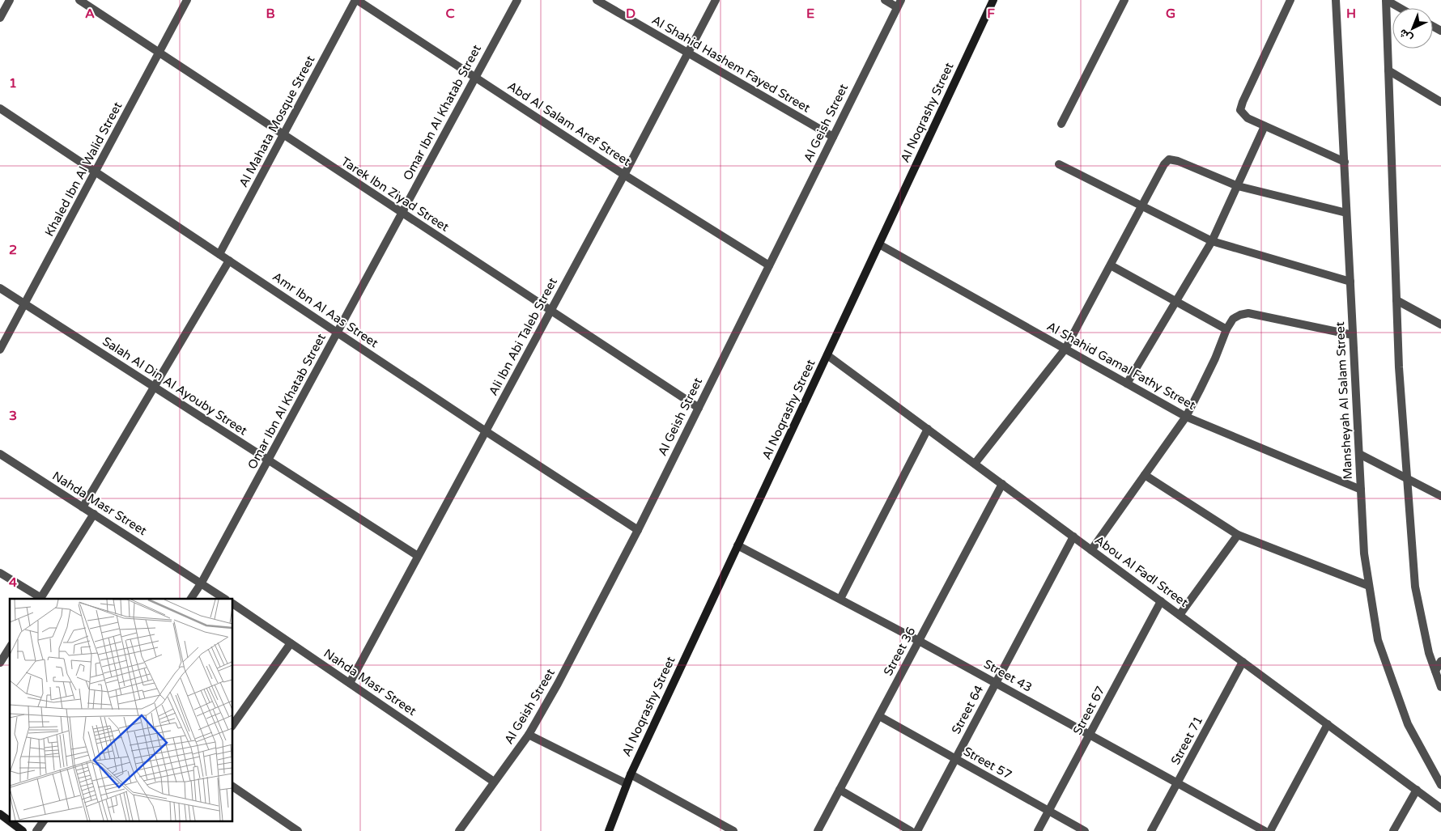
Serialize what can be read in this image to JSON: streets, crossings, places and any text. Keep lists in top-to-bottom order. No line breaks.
{"streets":{"street":["Al Shahid Hashem Fayed Street","Omar Ibn Al Khatab Street","Al Noqrashy Street","Al Mahata Mosque Street","Al Geish Street","Abd Al Salam Aref Street","Khaled Ibn Al Walid Street","Tarek Ibn Ziyad Street","Amr Ibn Al Aas Street","Ali Ibn Abi Taleb Street","Al Shahid Gamal Fathy Street","Salah Al Din Al Ayouby Street","Mansheyah Al Salam Street","Nahda Masr Street","Abou Al Fadl Street","Street 36","Street 43","Street 64","Street 67","Street 71","Street 57"]},"crossings":[["Al Shahid Hashem Fayed Street","Al Geish Street"],["Al Shahid Hashem Fayed Street","Ali Ibn Abi Taleb Street"],["Omar Ibn Al Khatab Street","Abd Al Salam Aref Street"],["Omar Ibn Al Khatab Street","Tarek Ibn Ziyad Street"],["Omar Ibn Al Khatab Street","Amr Ibn Al Aas Street"],["Omar Ibn Al Khatab Street","Salah Al Din Al Ayouby Street"],["Omar Ibn Al Khatab Street","Nahda Masr Street"],["Al Noqrashy Street","Al Shahid Gamal Fathy Street"],["Al Noqrashy Street","Abou Al Fadl Street"],["Al Noqrashy Street","Street 43"],["Al Mahata Mosque Street","Abd Al Salam Aref Street"],["Al Mahata Mosque Street","Tarek Ibn Ziyad Street"],["Al Mahata Mosque Street","Amr Ibn Al Aas Street"],["Al Geish Street","Abd Al Salam Aref Street"],["Al Geish Street","Tarek Ibn Ziyad Street"],["Al Geish Street","Amr Ibn Al Aas Street"],["Al Geish Street","Nahda Masr Street"],["Abd Al Salam Aref Street","Ali Ibn Abi Taleb Street"],["Khaled Ibn Al Walid Street","Tarek Ibn Ziyad Street"],["Khaled Ibn Al Walid Street","Amr Ibn Al Aas Street"],["Khaled Ibn Al Walid Street","Salah Al Din Al Ayouby Street"],["Tarek Ibn Ziyad Street","Ali Ibn Abi Taleb Street"],["Amr Ibn Al Aas Street","Ali Ibn Abi Taleb Street"],["Ali Ibn Abi Taleb Street","Salah Al Din Al Ayouby Street"],["Ali Ibn Abi Taleb Street","Nahda Masr Street"],["Al Shahid Gamal Fathy Street","Mansheyah Al Salam Street"],["Abou Al Fadl Street","Street 36"],["Abou Al Fadl Street","Street 64"],["Abou Al Fadl Street","Street 67"],["Abou Al Fadl Street","Street 71"],["Street 36","Street 43"],["Street 36","Street 57"],["Street 43","Street 64"],["Street 43","Street 67"],["Street 43","Street 71"],["Street 64","Street 57"],["Street 67","Street 57"]],"north":"bottom left","grid":{"columns":["A","B","C","D","E","F","G","H"],"rows":["1","2","3","4"]}}
